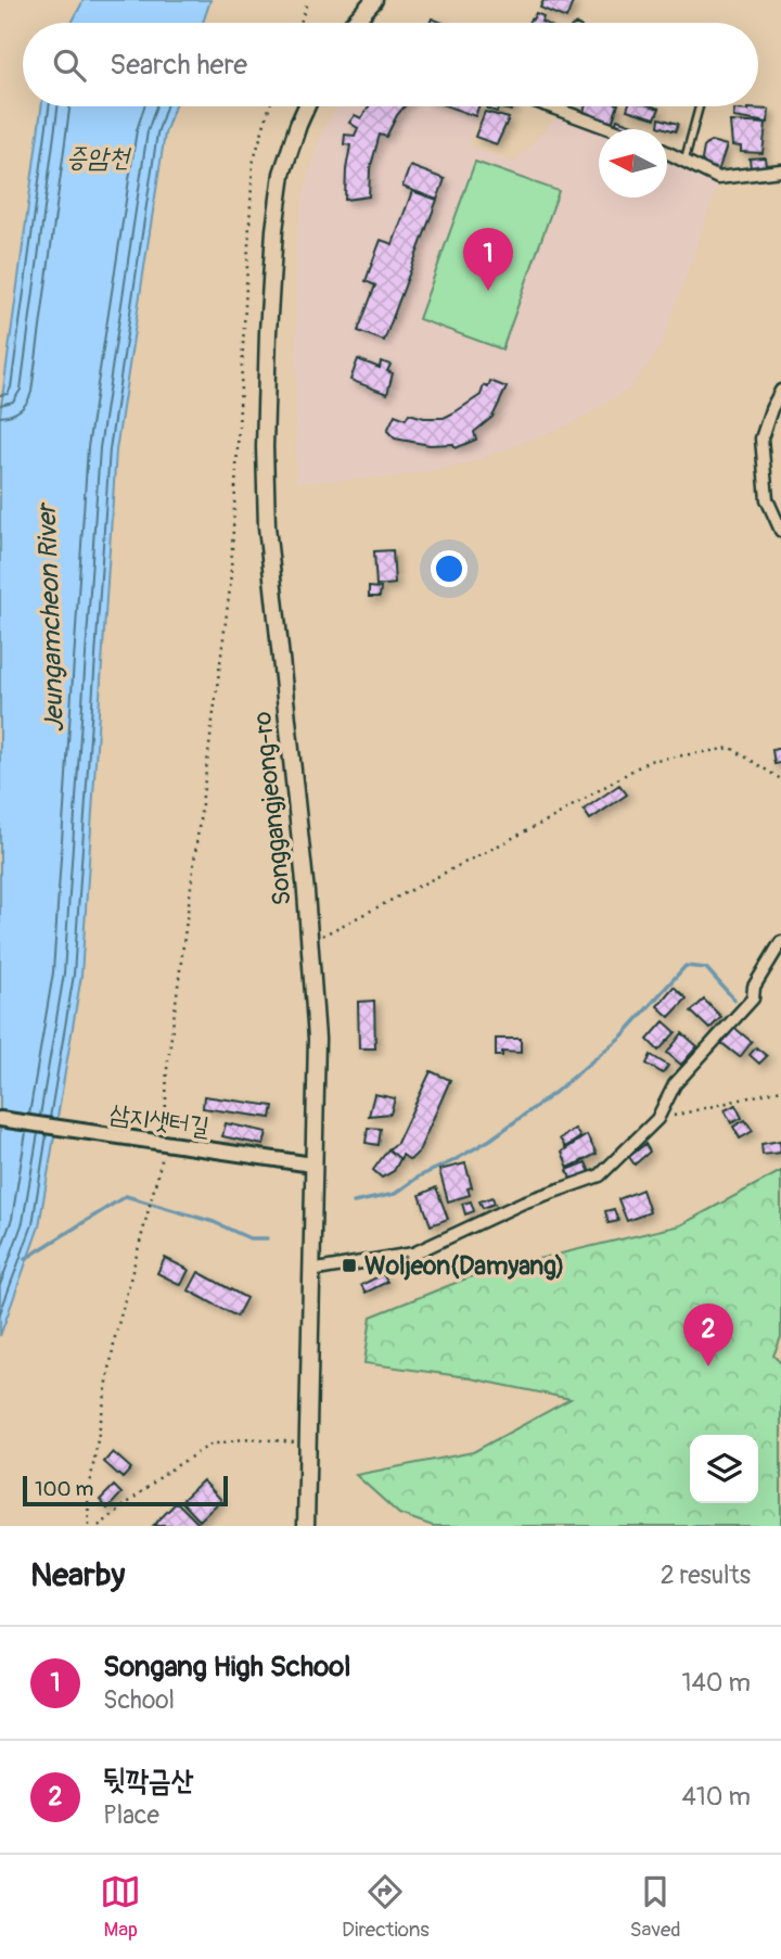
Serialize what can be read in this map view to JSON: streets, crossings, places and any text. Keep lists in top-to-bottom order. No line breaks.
{"streets":{"main road":["Songgangjeong-ro"],"street":["삼지샛터길"]},"crossings":[["Songgangjeong-ro","삼지샛터길"]],"water":["증암천","Jeungamcheon River"],"places":{"transit":["Woljeon(Damyang)"]},"scale_bar":"100 m","north":"left","page":{"search":"Search here","pins":["1","2"],"scale":"100 m","heading":["Nearby","2 results"],"list":[{"mark":"1","name":"Songang High School","note":"School","value":"140 m"},{"mark":"2","name":"뒷깍금산","note":"Place","value":"410 m"}],"nav":["Map","Directions","Saved"]}}
